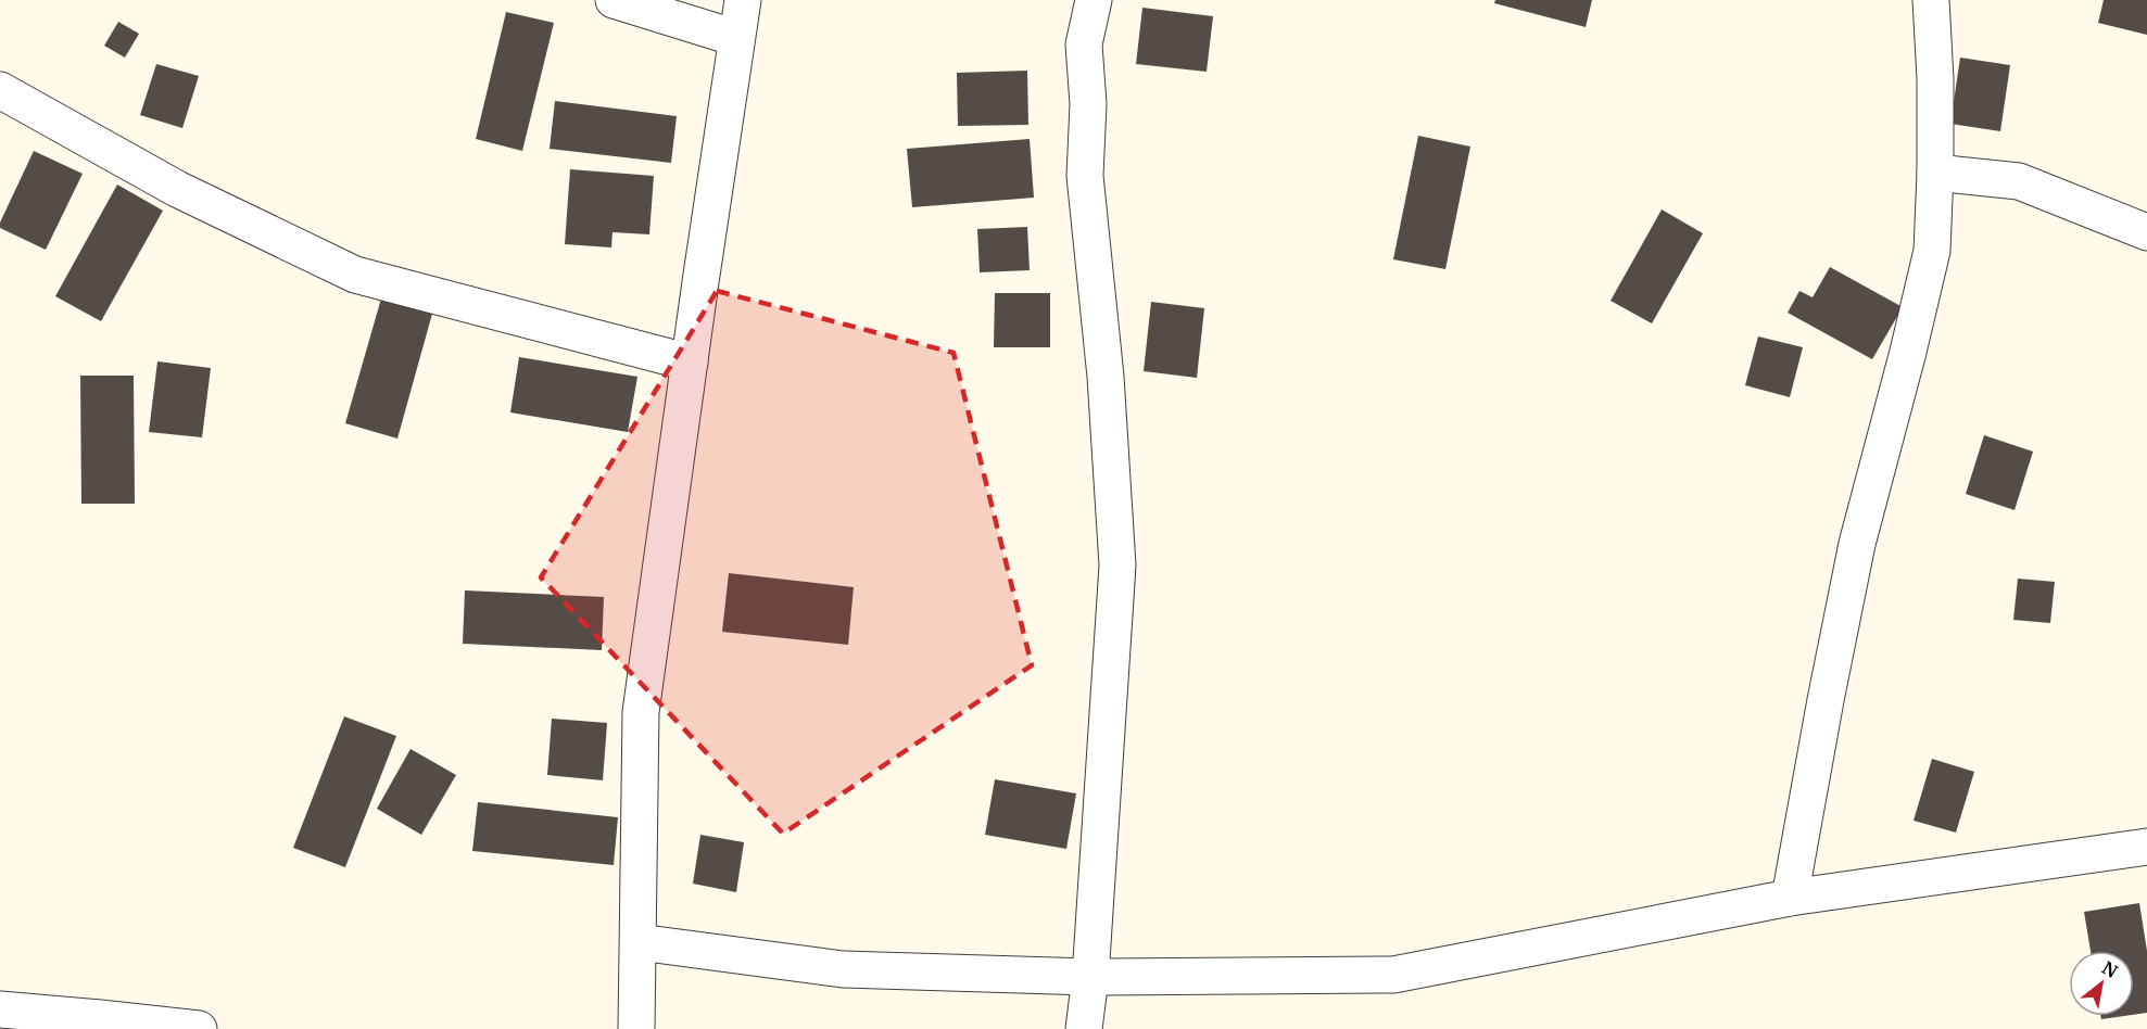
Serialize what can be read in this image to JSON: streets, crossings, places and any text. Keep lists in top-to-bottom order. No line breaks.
{"north":"top right"}
